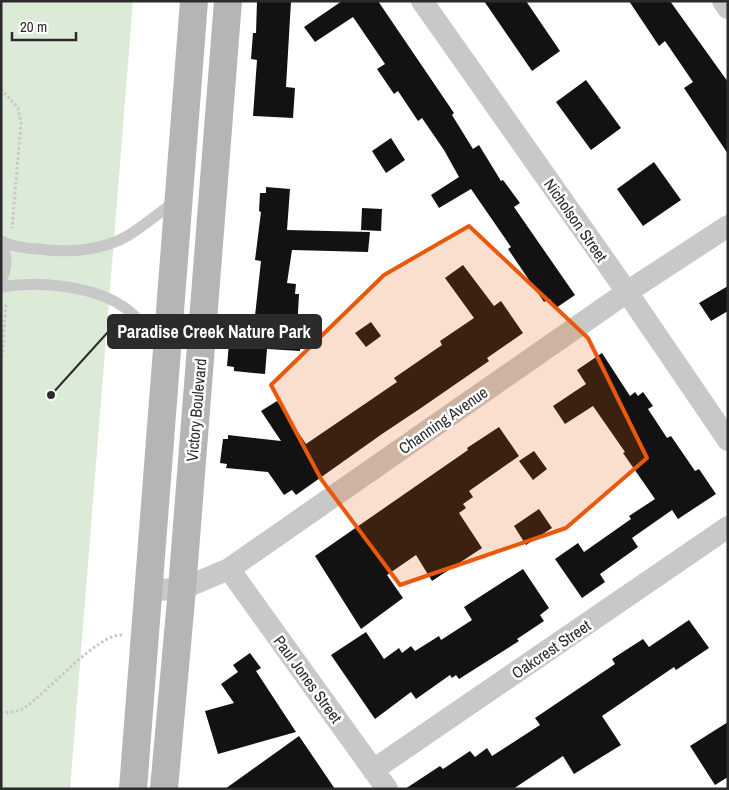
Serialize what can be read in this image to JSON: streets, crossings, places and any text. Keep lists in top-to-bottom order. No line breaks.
{"streets":{"main road":["Victory Boulevard"],"street":["Nicholson Street","Channing Avenue","Oakcrest Street","Paul Jones Street"]},"crossings":[["Nicholson Street","Channing Avenue"],["Victory Boulevard","Channing Avenue"],["Channing Avenue","Paul Jones Street"],["Oakcrest Street","Paul Jones Street"]],"places":["Paradise Creek Nature Park"],"scale_bar":"20 m"}
